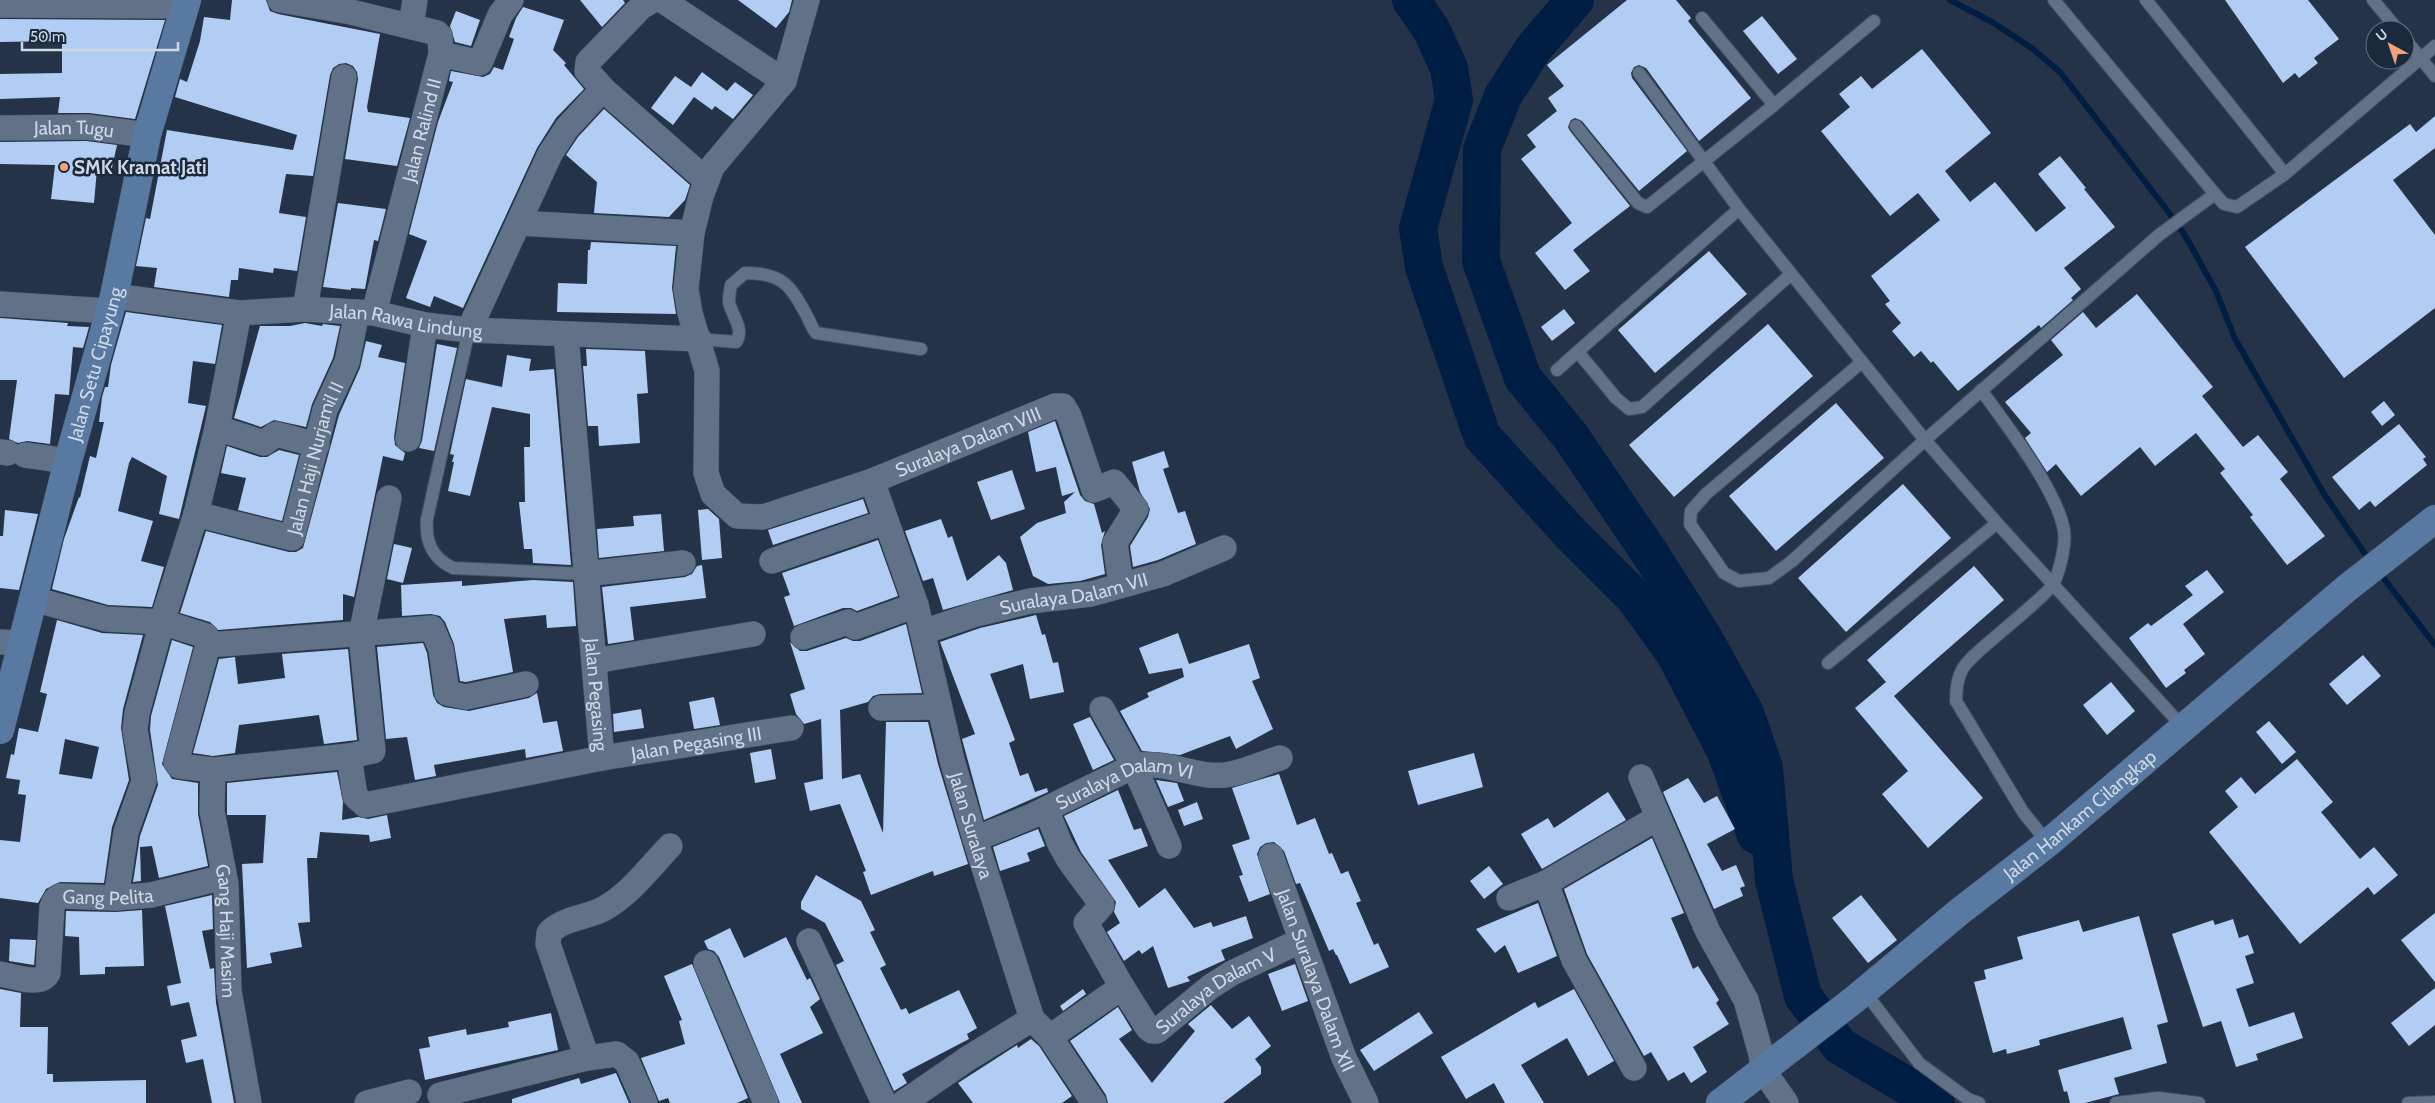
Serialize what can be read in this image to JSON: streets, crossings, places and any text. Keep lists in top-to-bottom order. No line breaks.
{"streets":{"street":["Jalan Tugu","Jalan Ralind II","Jalan Rawa Lindung","Jalan Setu Cipayung","Suralaya Dalam VIII","Jalan Haji Nurjamil II","Suralaya Dalam VII","Jalan Pegasing","Jalan Pegasing III","Suralaya Dalam VI","Jalan Hankam Cilangkap","Jalan Suralaya","Gang Pelita","Gang Haji Masim","Jalan Suralaya Dalam XII","Suralaya Dalam V"]},"crossings":[["Jalan Tugu","Jalan Setu Cipayung"],["Jalan Ralind II","Jalan Rawa Lindung"],["Jalan Ralind II","Jalan Haji Nurjamil II"],["Jalan Rawa Lindung","Jalan Setu Cipayung"],["Jalan Rawa Lindung","Suralaya Dalam VIII"],["Jalan Rawa Lindung","Jalan Haji Nurjamil II"],["Jalan Rawa Lindung","Jalan Pegasing"],["Suralaya Dalam VIII","Suralaya Dalam VII"],["Suralaya Dalam VIII","Jalan Suralaya"],["Suralaya Dalam VII","Jalan Suralaya"],["Jalan Pegasing","Jalan Pegasing III"],["Suralaya Dalam VI","Jalan Suralaya"],["Gang Pelita","Gang Haji Masim"],["Jalan Suralaya Dalam XII","Suralaya Dalam V"]],"places":["SMK Kramat Jati"],"scale_bar":"50 m","north":"top left"}
